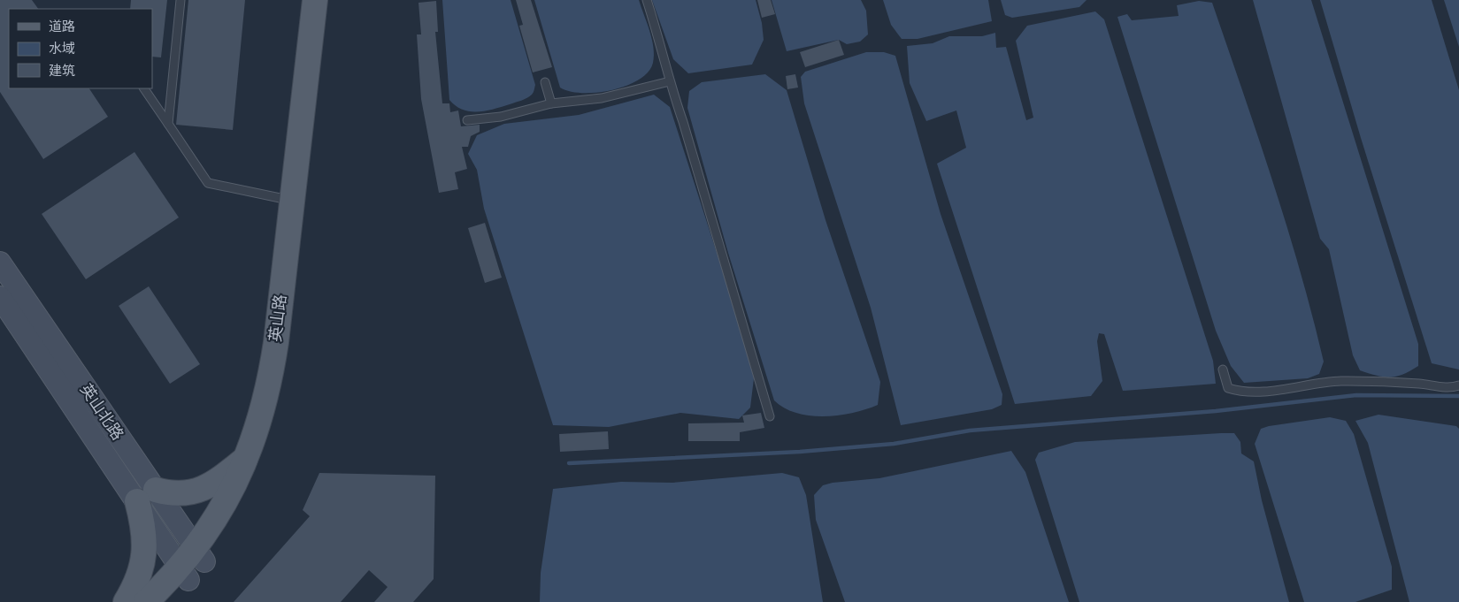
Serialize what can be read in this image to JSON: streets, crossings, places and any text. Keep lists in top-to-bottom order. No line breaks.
{"streets":{"main road":["英山路","英山北路"]},"crossings":[["英山路","英山北路"]],"legend":["道路","水域","建筑"]}
